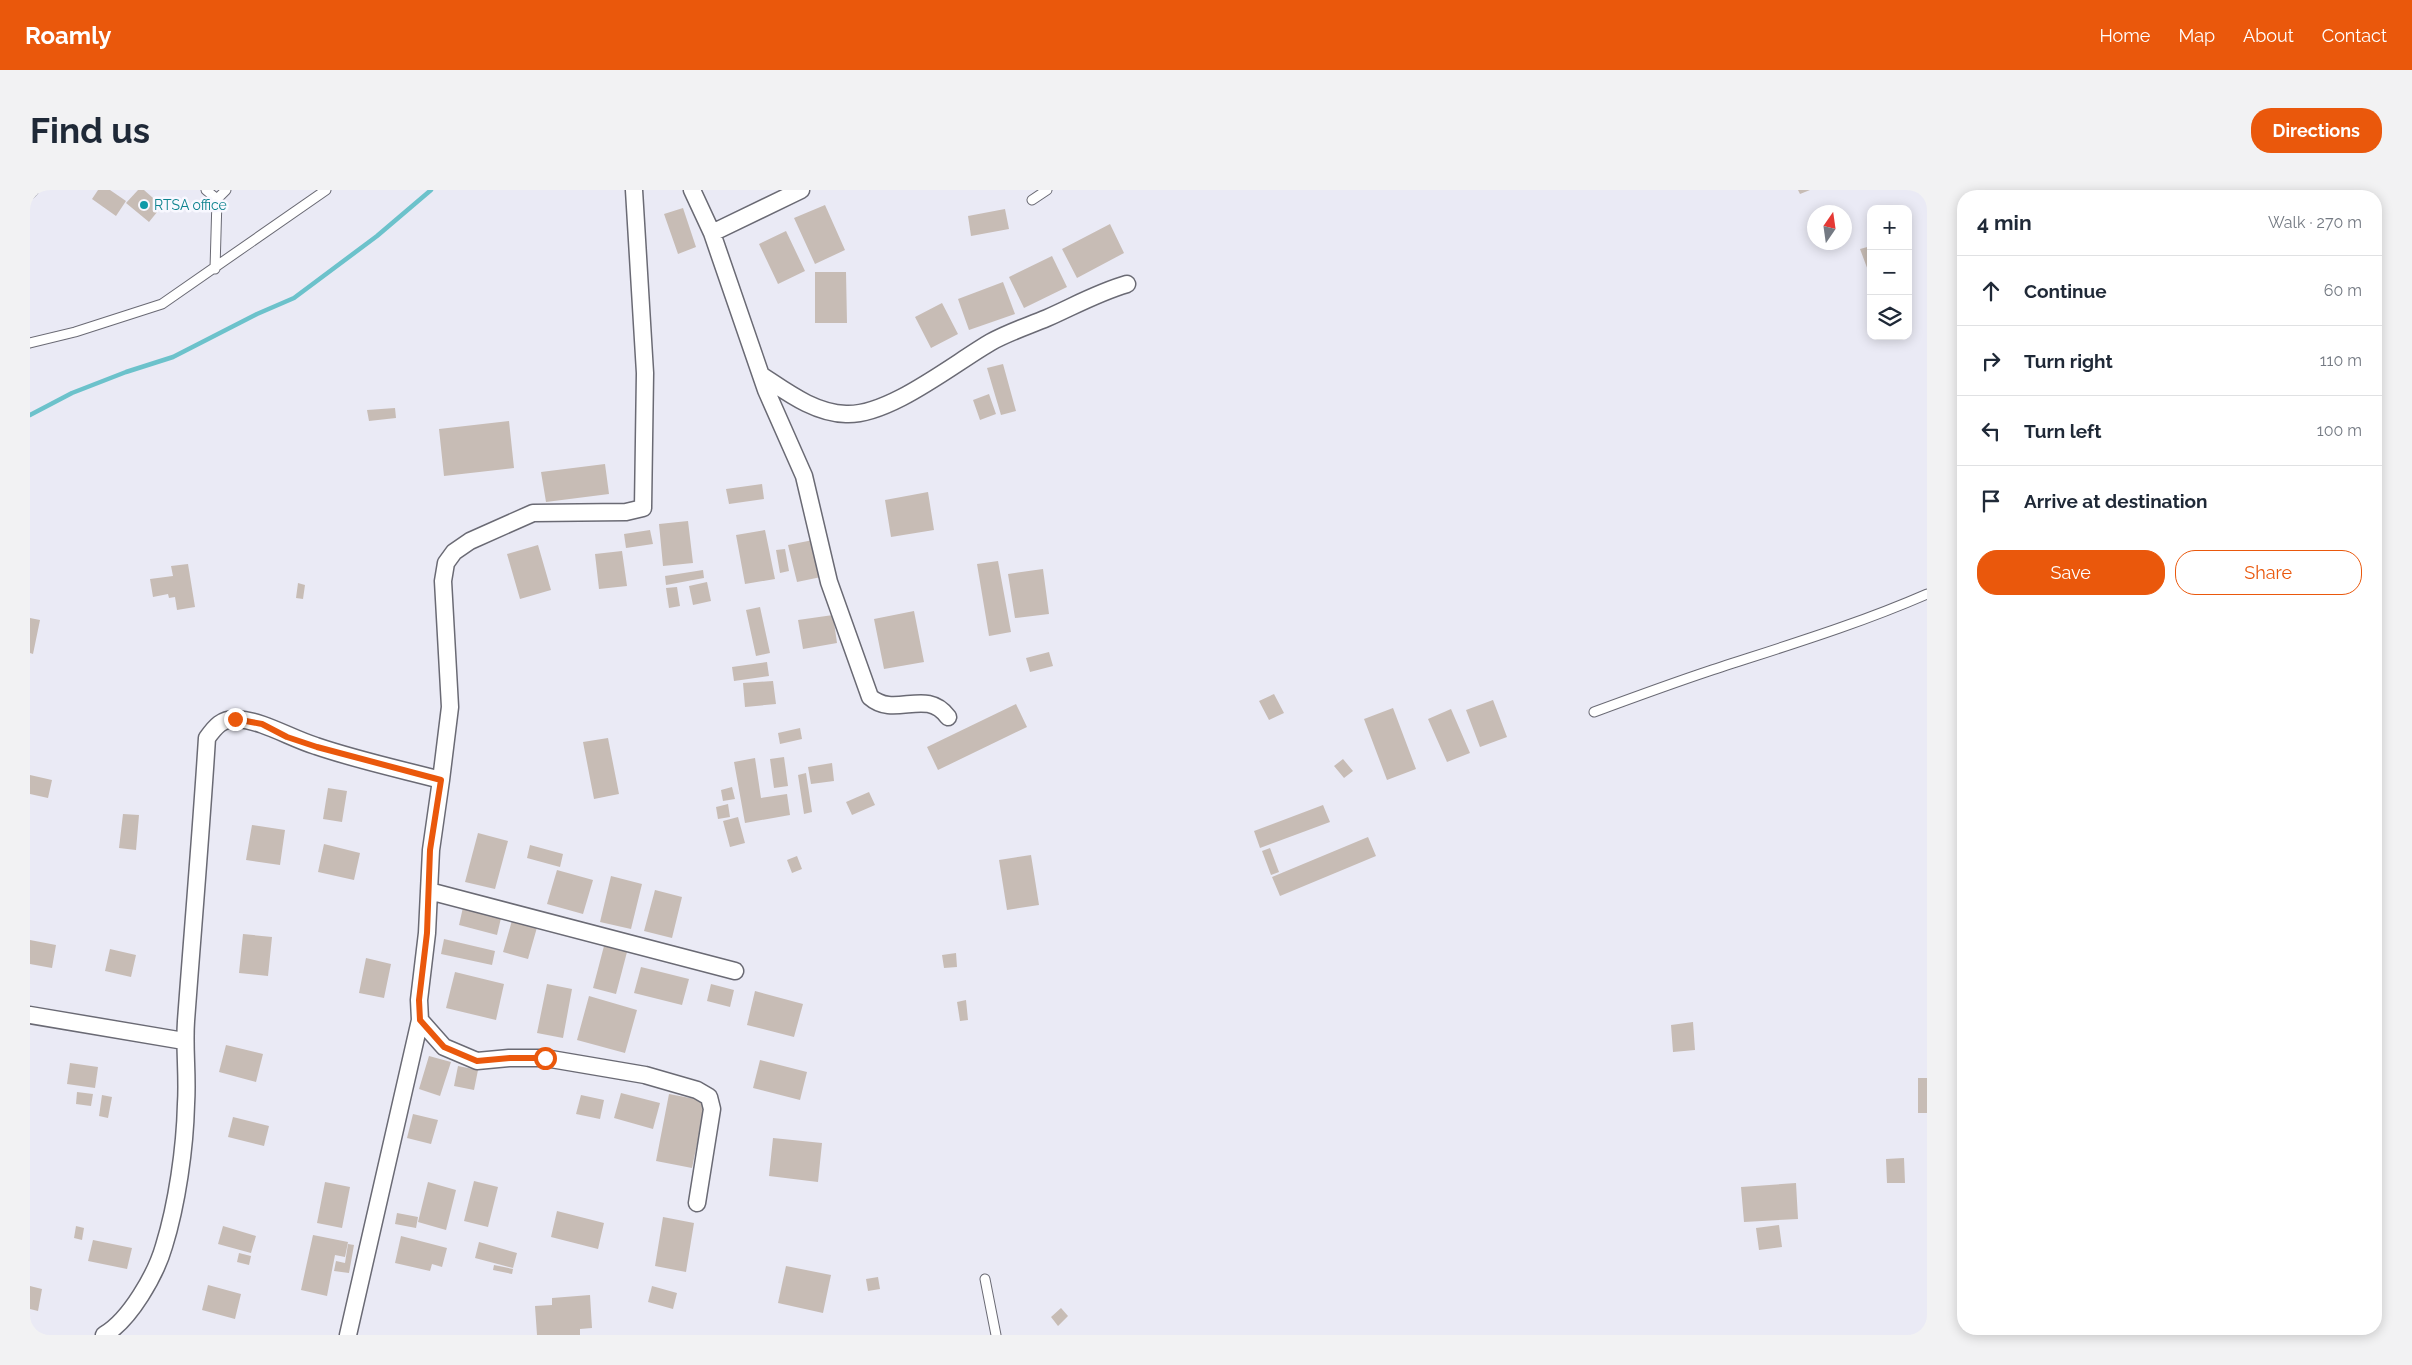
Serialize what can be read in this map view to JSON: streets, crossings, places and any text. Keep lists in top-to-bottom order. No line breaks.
{"places":["RTSA office"],"north":"top","page":{"header":"Roamly","nav":["Home","Map","About","Contact"],"buttons":["Directions",["Save","Share"]],"title":"Find us","heading":["4 min","Walk · 270 m"],"map_buttons":["+","−"],"list":[["Continue","60 m"],["Turn right","110 m"],["Turn left","100 m"],"Arrive at destination"]}}
